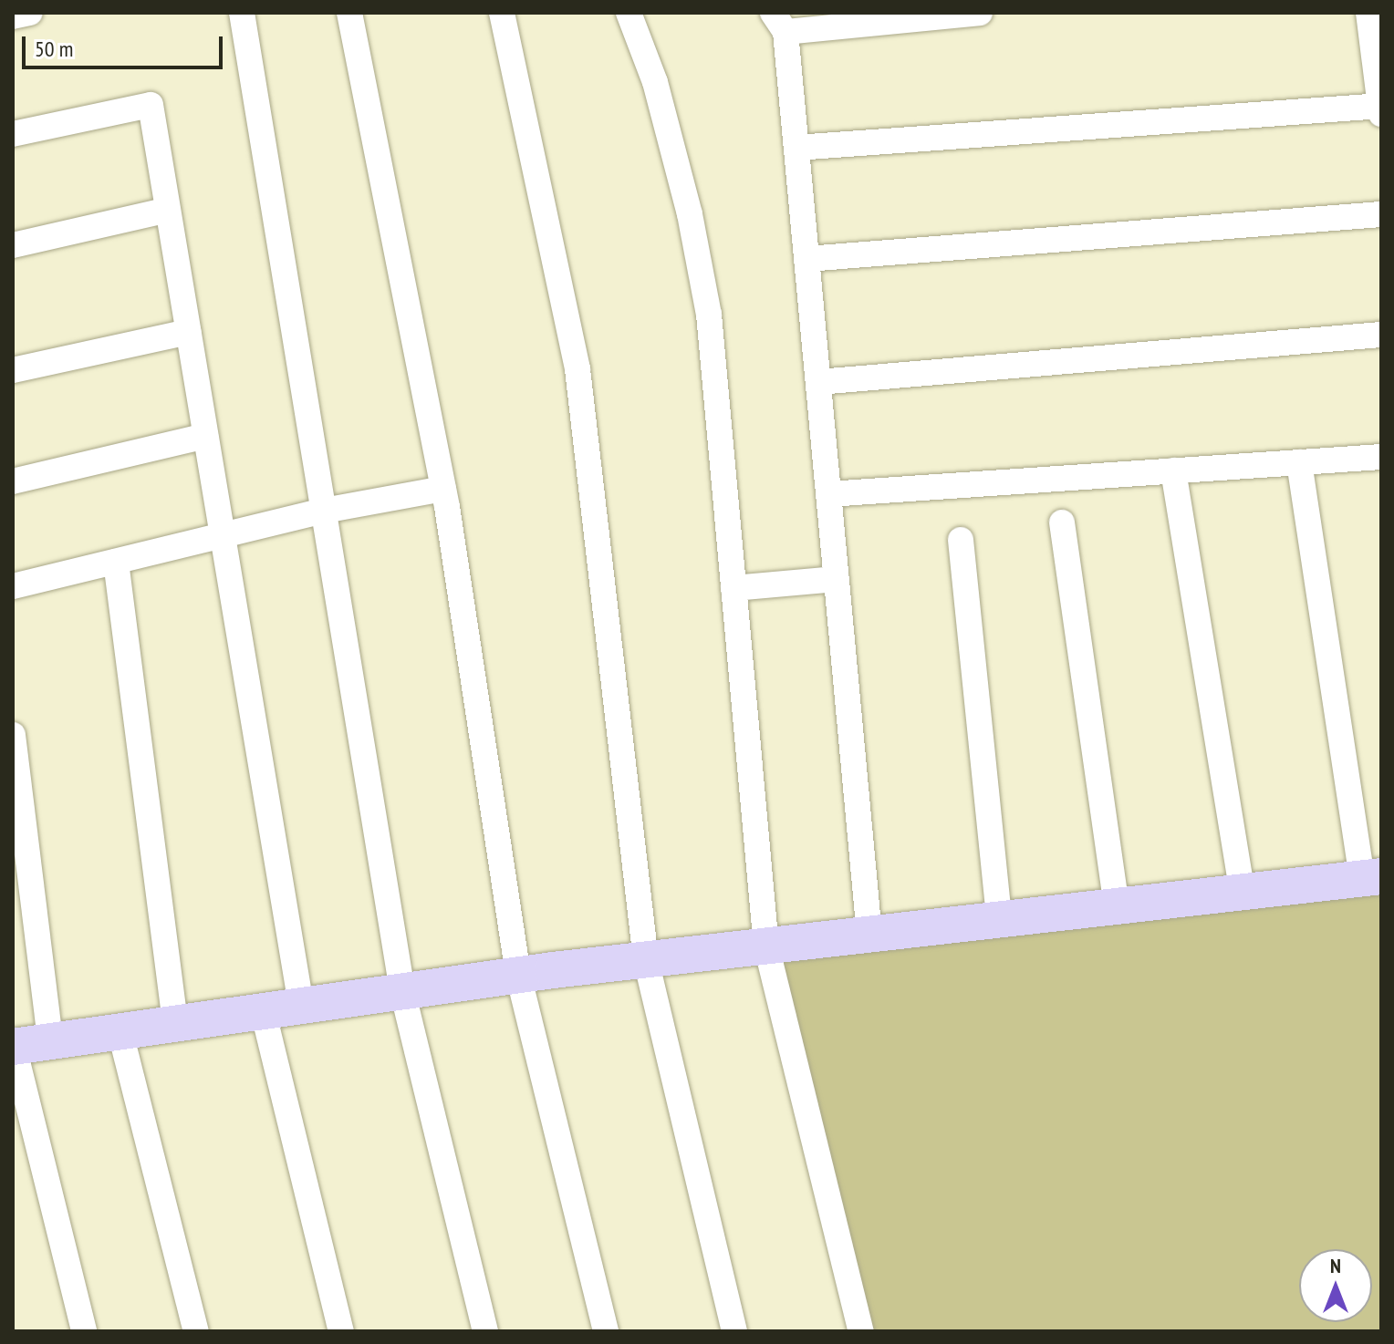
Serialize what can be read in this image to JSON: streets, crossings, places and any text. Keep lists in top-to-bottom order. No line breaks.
{"scale_bar":"50 m","north":"top"}
